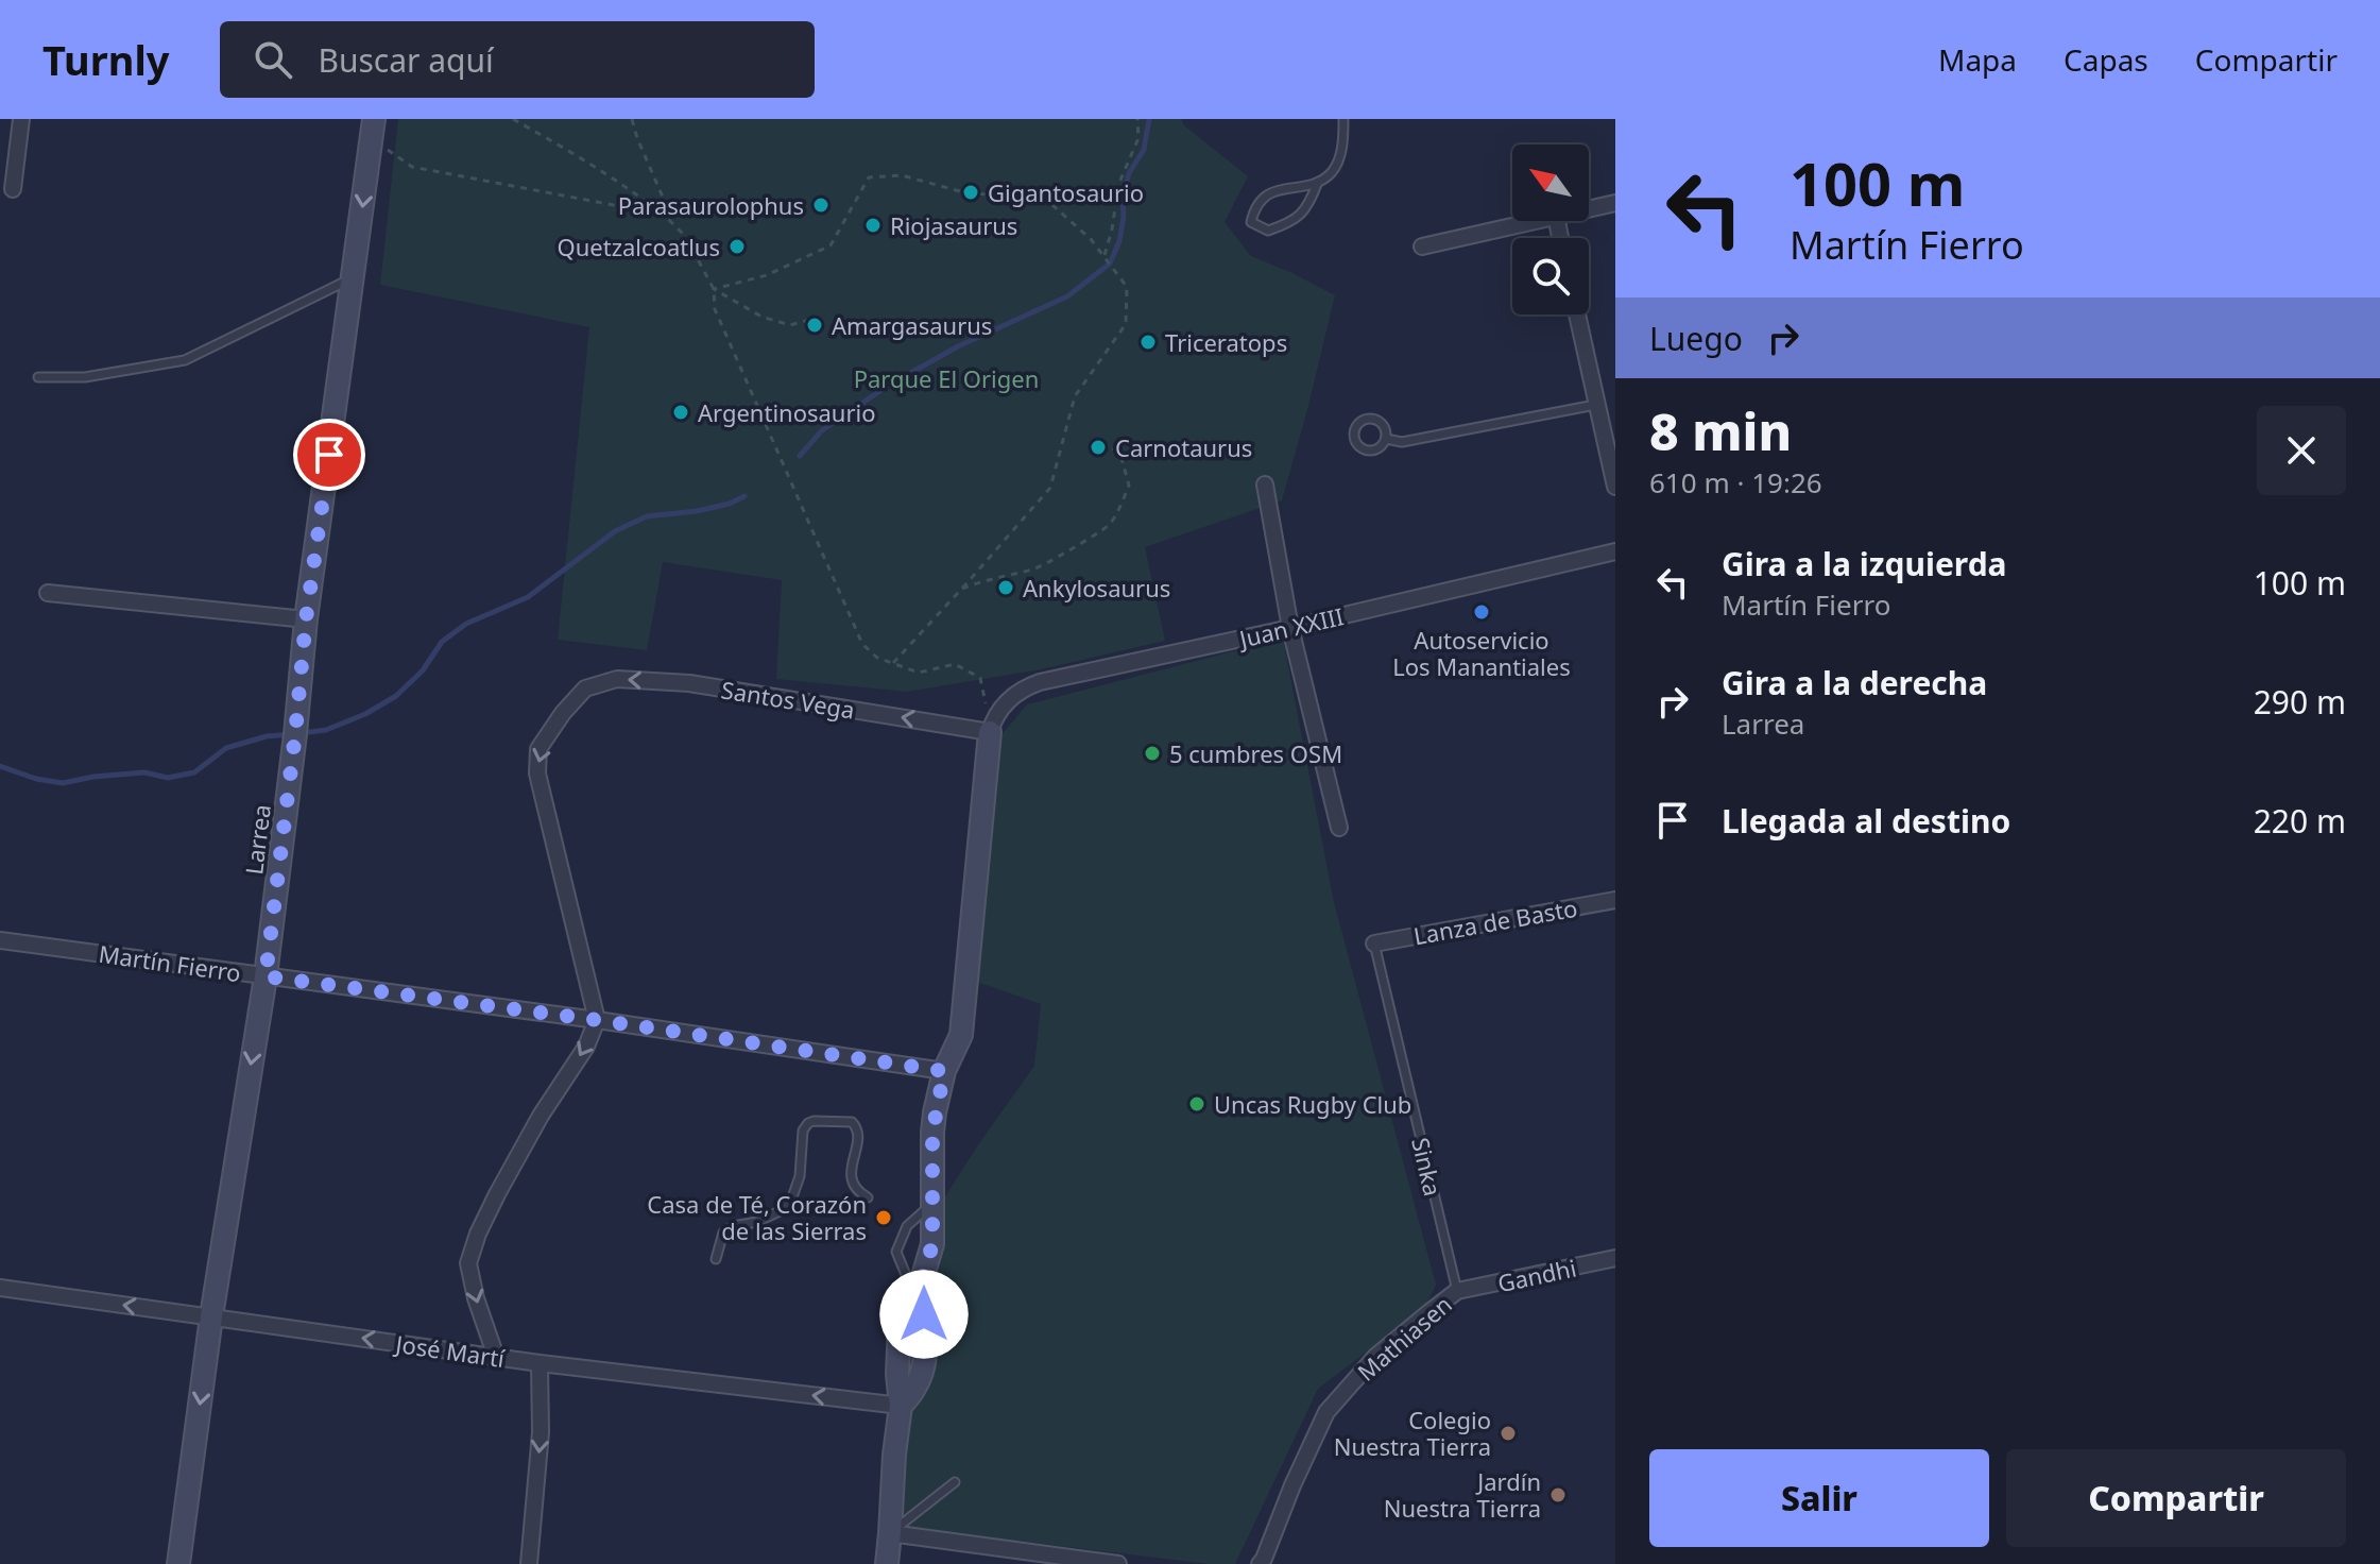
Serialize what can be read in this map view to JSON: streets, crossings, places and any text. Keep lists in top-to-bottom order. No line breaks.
{"streets":{"street":["Juan XXIII","Santos Vega","Larrea","Lanza de Basto","Martín Fierro","Gandhi","Mathiasen","José Martí"],"lane":["Sinka"]},"crossings":[["Juan XXIII","Santos Vega"],["Santos Vega","Martín Fierro"],["Larrea","Martín Fierro"],["Larrea","José Martí"],["Lanza de Basto","Sinka"],["Sinka","Gandhi"],["Sinka","Mathiasen"],["Gandhi","Mathiasen"]],"one_way":["Larrea","José Martí"],"parks":["Parque El Origen"],"places":["Gigantosaurio","Parasaurolophus","Riojasaurus","Quetzalcoatlus","Amargasaurus","Triceratops","Argentinosaurio","Carnotaurus","Ankylosaurus","Autoservicio Los Manantiales","5 cumbres OSM","Uncas Rugby Club","Casa de Té, Corazón de las Sierras","Colegio Nuestra Tierra","Jardín Nuestra Tierra"],"north":"top left","page":{"header":"Turnly","search":"Buscar aquí","nav":["Mapa","Capas","Compartir"],"turn":["100 m","Martín Fierro"],"then":"Luego","heading":["8 min","610 m · 19:26"],"list":[{"name":"Gira a la izquierda","note":"Martín Fierro","value":"100 m"},{"name":"Gira a la derecha","note":"Larrea","value":"290 m"},{"name":"Llegada al destino","value":"220 m"}],"buttons":["Salir","Compartir"]}}
